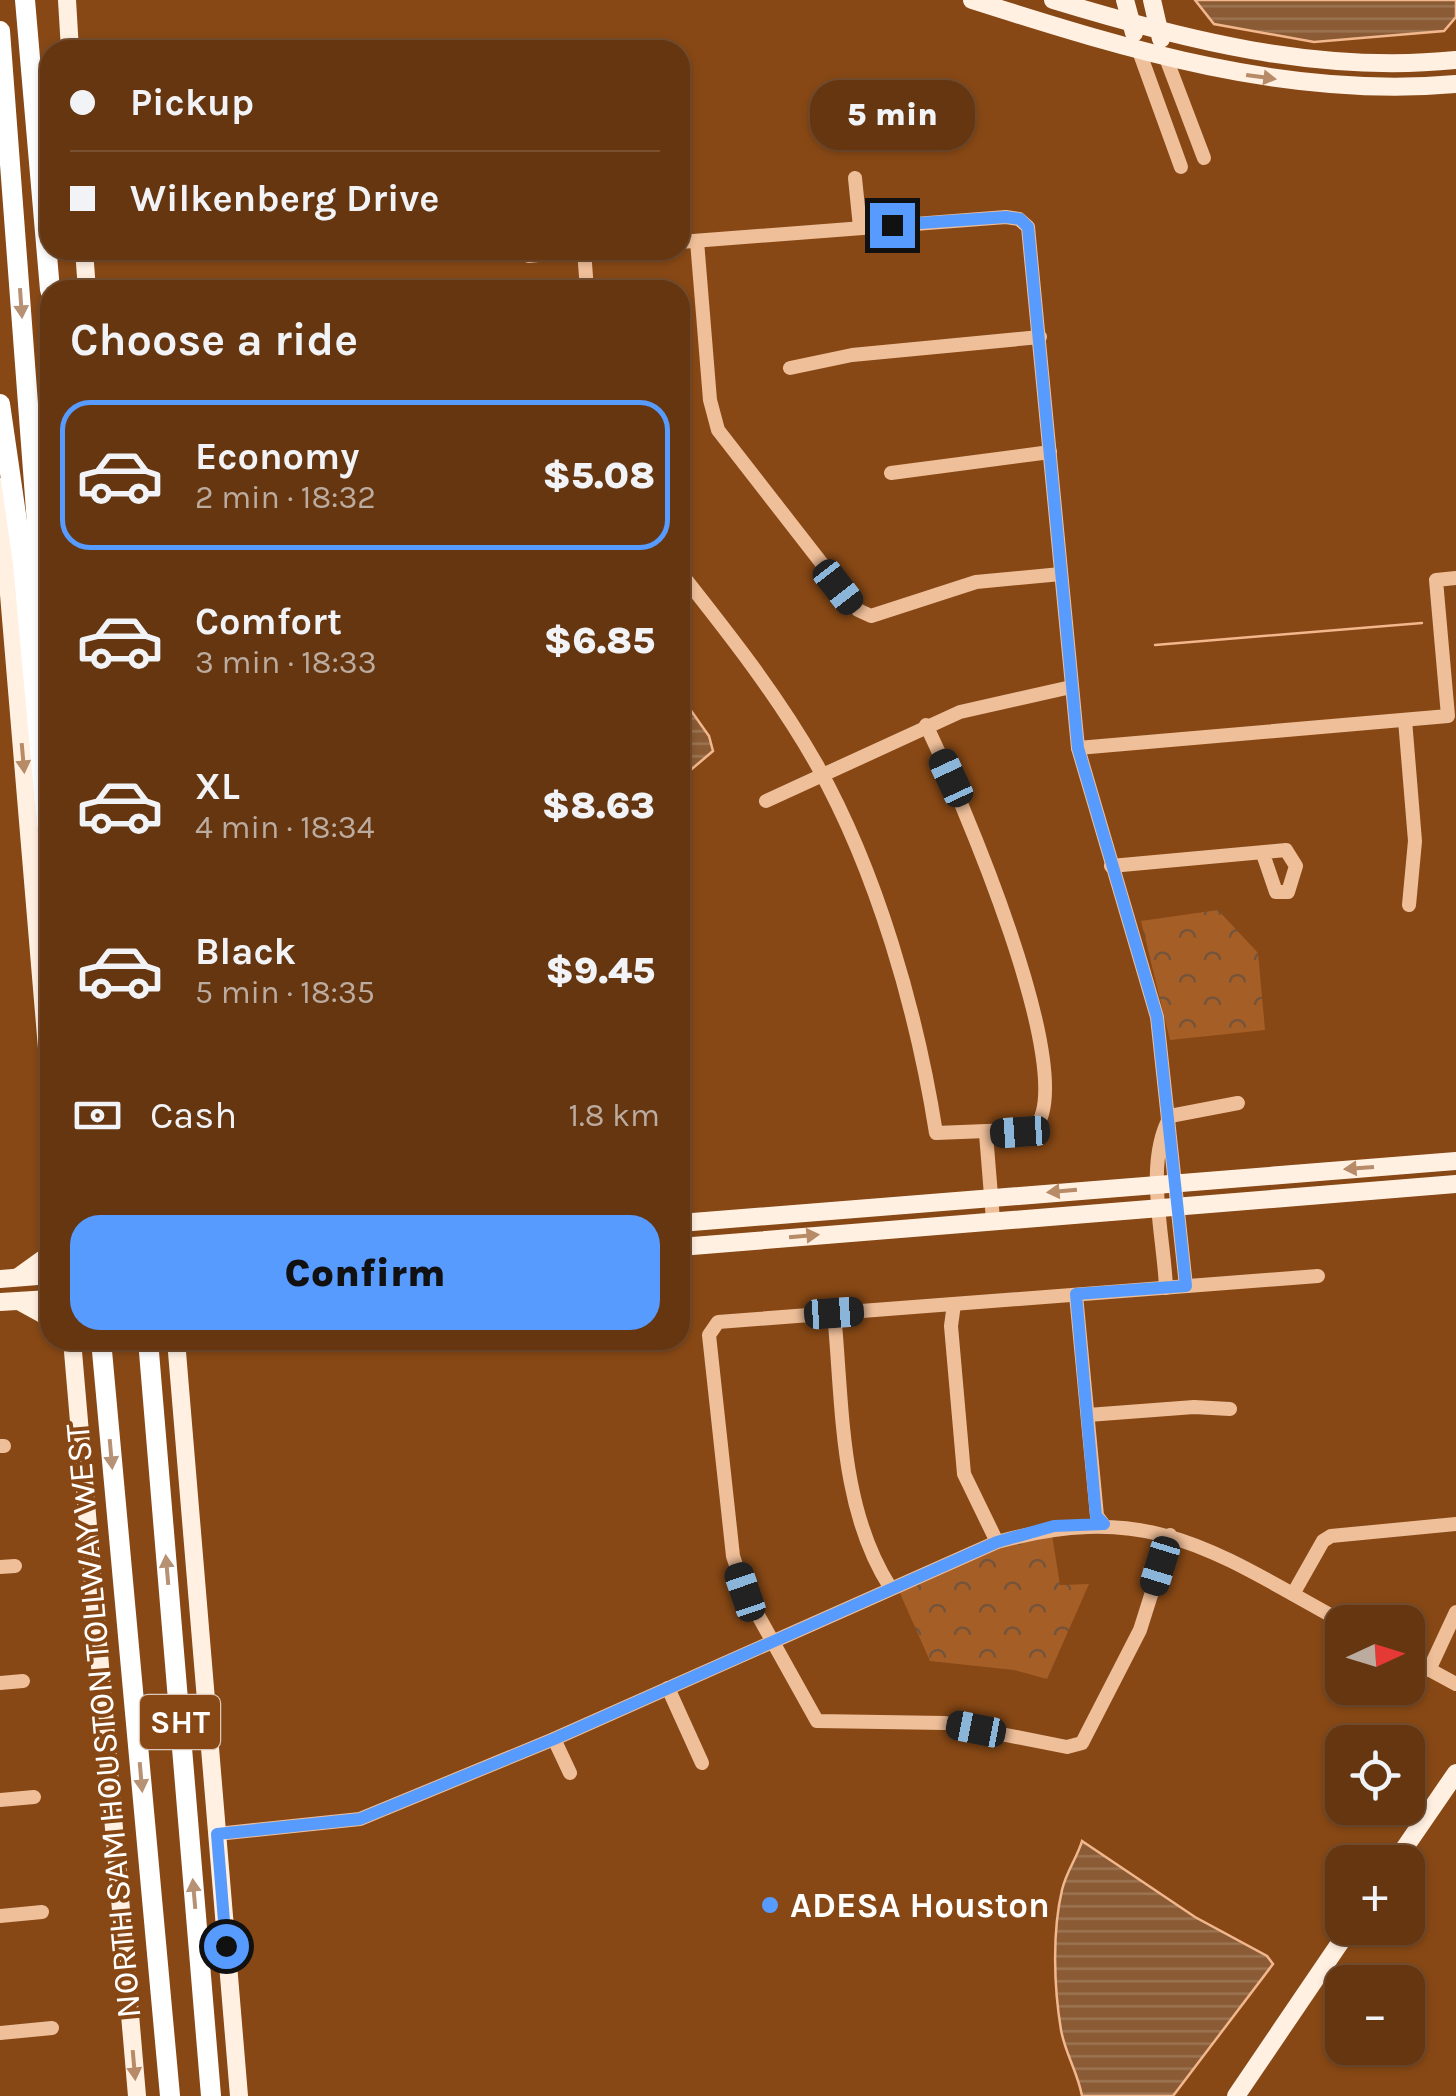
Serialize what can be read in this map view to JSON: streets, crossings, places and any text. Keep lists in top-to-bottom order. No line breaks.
{"streets":{"highway":["NORTH SAM HOUSTON TOLLWAY WEST","SHT"]},"places":["ADESA Houston"],"north":"right","page":{"banner":["Pickup","Wilkenberg Drive"],"bubble":"5 min","heading":"Choose a ride","list":[{"name":"Economy","note":"2 min · 18:32","value":"$5.08"},{"name":"Comfort","note":"3 min · 18:33","value":"$6.85"},{"name":"XL","note":"4 min · 18:34","value":"$8.63"},{"name":"Black","note":"5 min · 18:35","value":"$9.45"}],"pay":["Cash","1.8 km"],"buttons":"Confirm","map_buttons":["+","−"]}}
